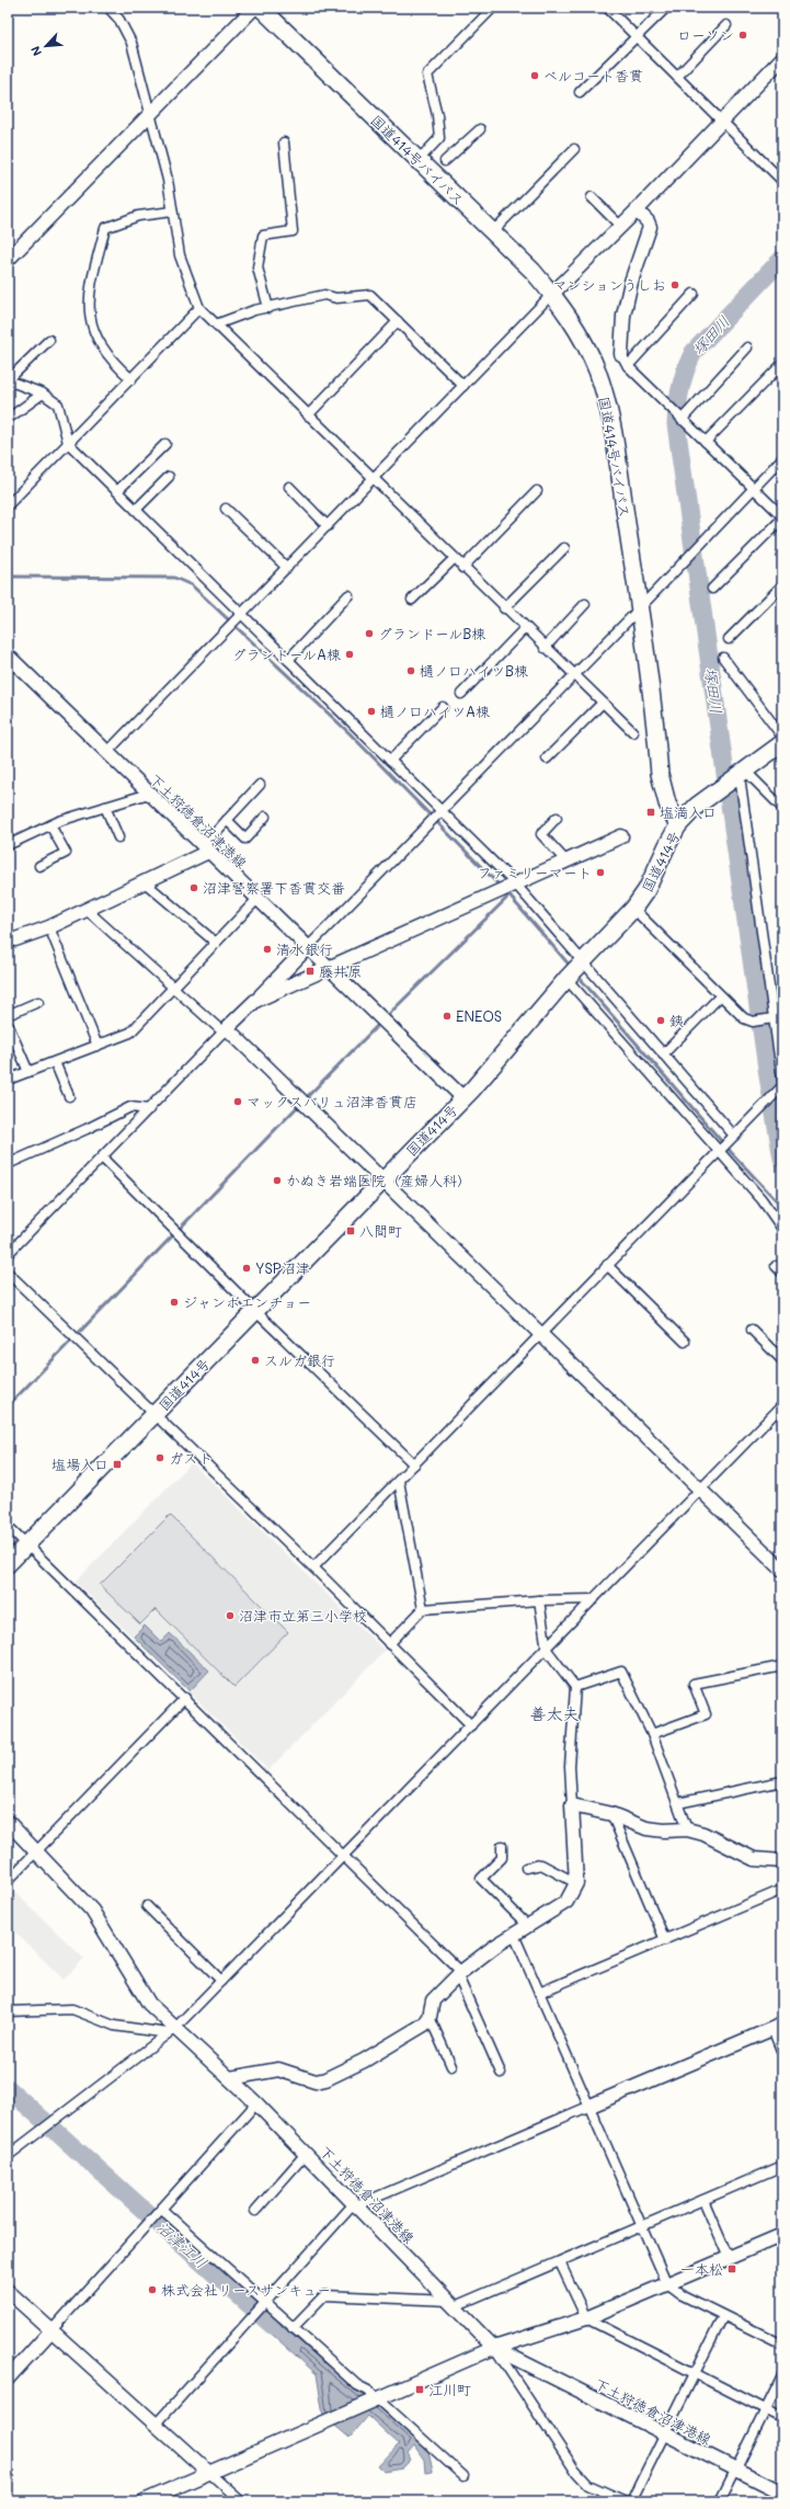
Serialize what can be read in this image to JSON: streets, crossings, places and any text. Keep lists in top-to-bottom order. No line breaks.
{"streets":{"highway":["国道414号バイパス","国道414号"],"street":["下土狩徳倉沼津港線"]},"crossings":[["国道414号バイパス","国道414号"],["下土狩徳倉沼津港線","国道414号"]],"districts":["善太夫"],"water":["塚田川","沼津江川"],"places":{"other":["ローソン","ベルコート香貫","マンションうしお","グランドールB棟","グランドールA棟","樋ノ口ハイツB棟","樋ノ口ハイツA棟","ファミリーマート","沼津警察署下香貫交番","清水銀行","ENEOS","銕","マックスバリュ沼津香貫店","かぬき岩端医院（産婦人科）","YSP沼津","ジャンボエンチョー","スルガ銀行","ガスト","沼津市立第三小学校","株式会社リースサンキュー"],"transit":["塩満入口","藤井原","八間町","塩場入口","一本松","江川町"]},"north":"bottom left"}
